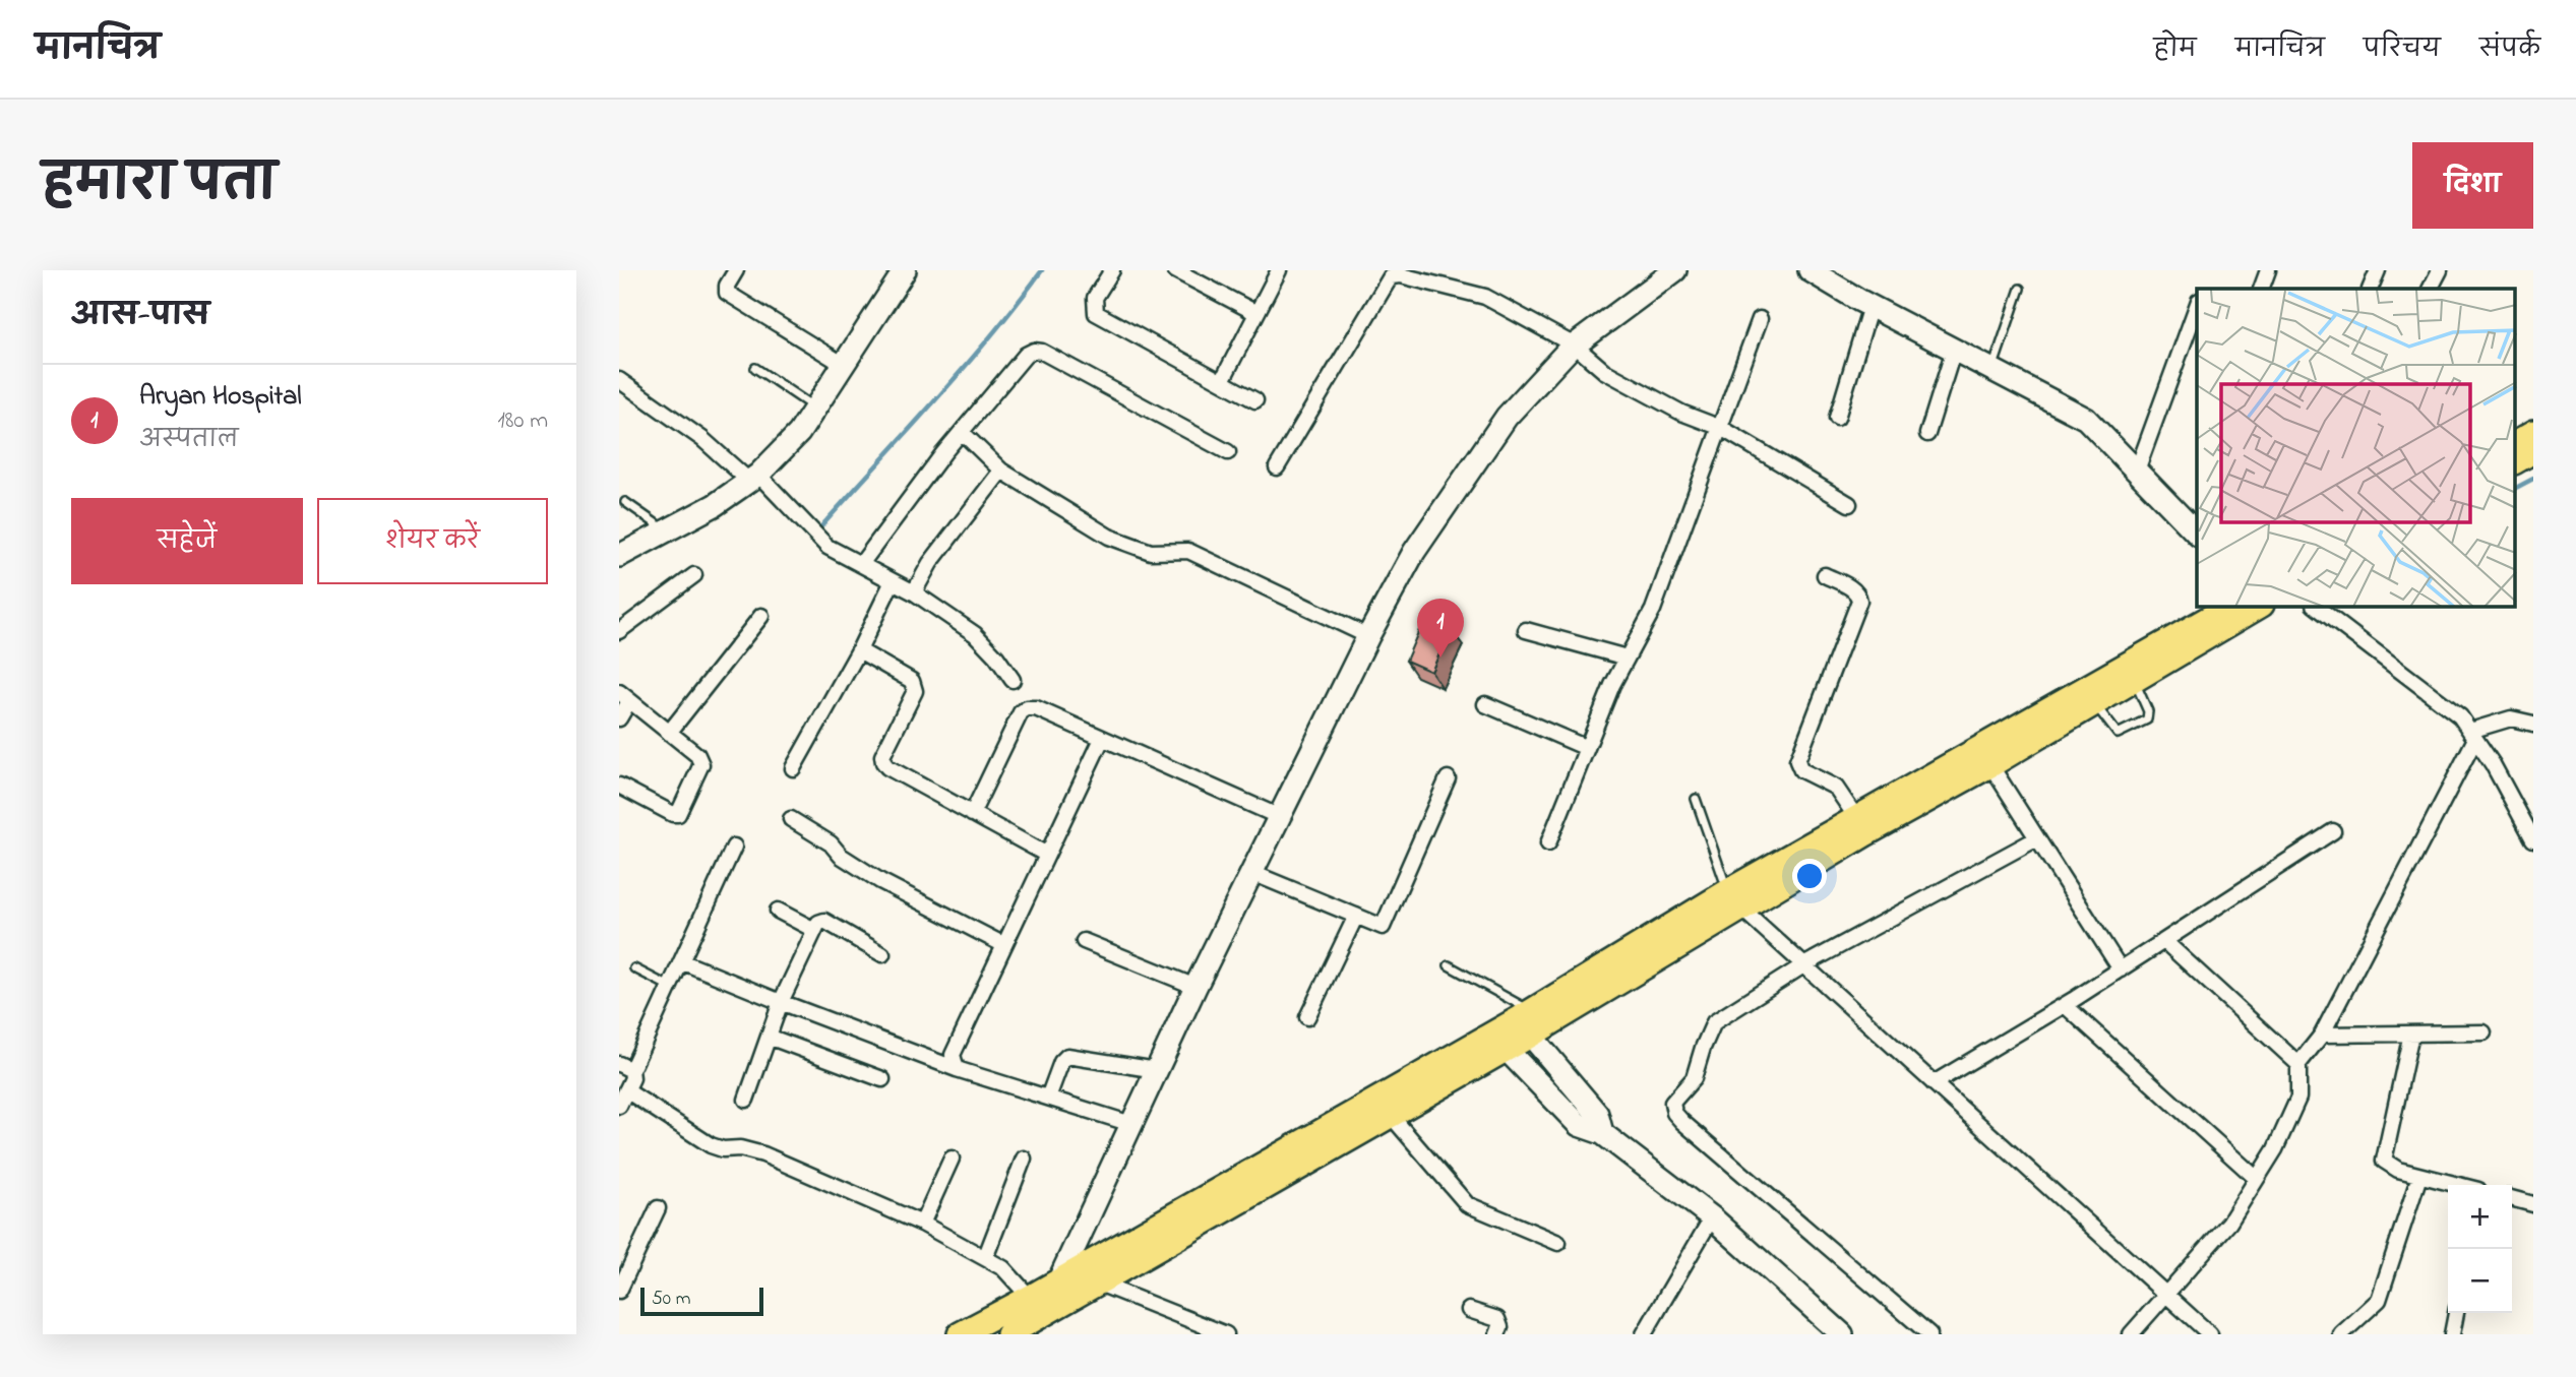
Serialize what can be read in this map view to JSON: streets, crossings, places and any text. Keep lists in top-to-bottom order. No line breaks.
{"scale_bar":"50 m","page":{"header":"मानचित्र","nav":["होम","मानचित्र","परिचय","संपर्क"],"title":"हमारा पता","buttons":["दिशा",["सहेजें","शेयर करें"]],"heading":"आस-पास","list":[{"mark":"1","name":"Aryan Hospital","note":"अस्पताल","value":"180 m"}],"pins":"1","map_buttons":["+","−"],"scale":"50 m"}}
